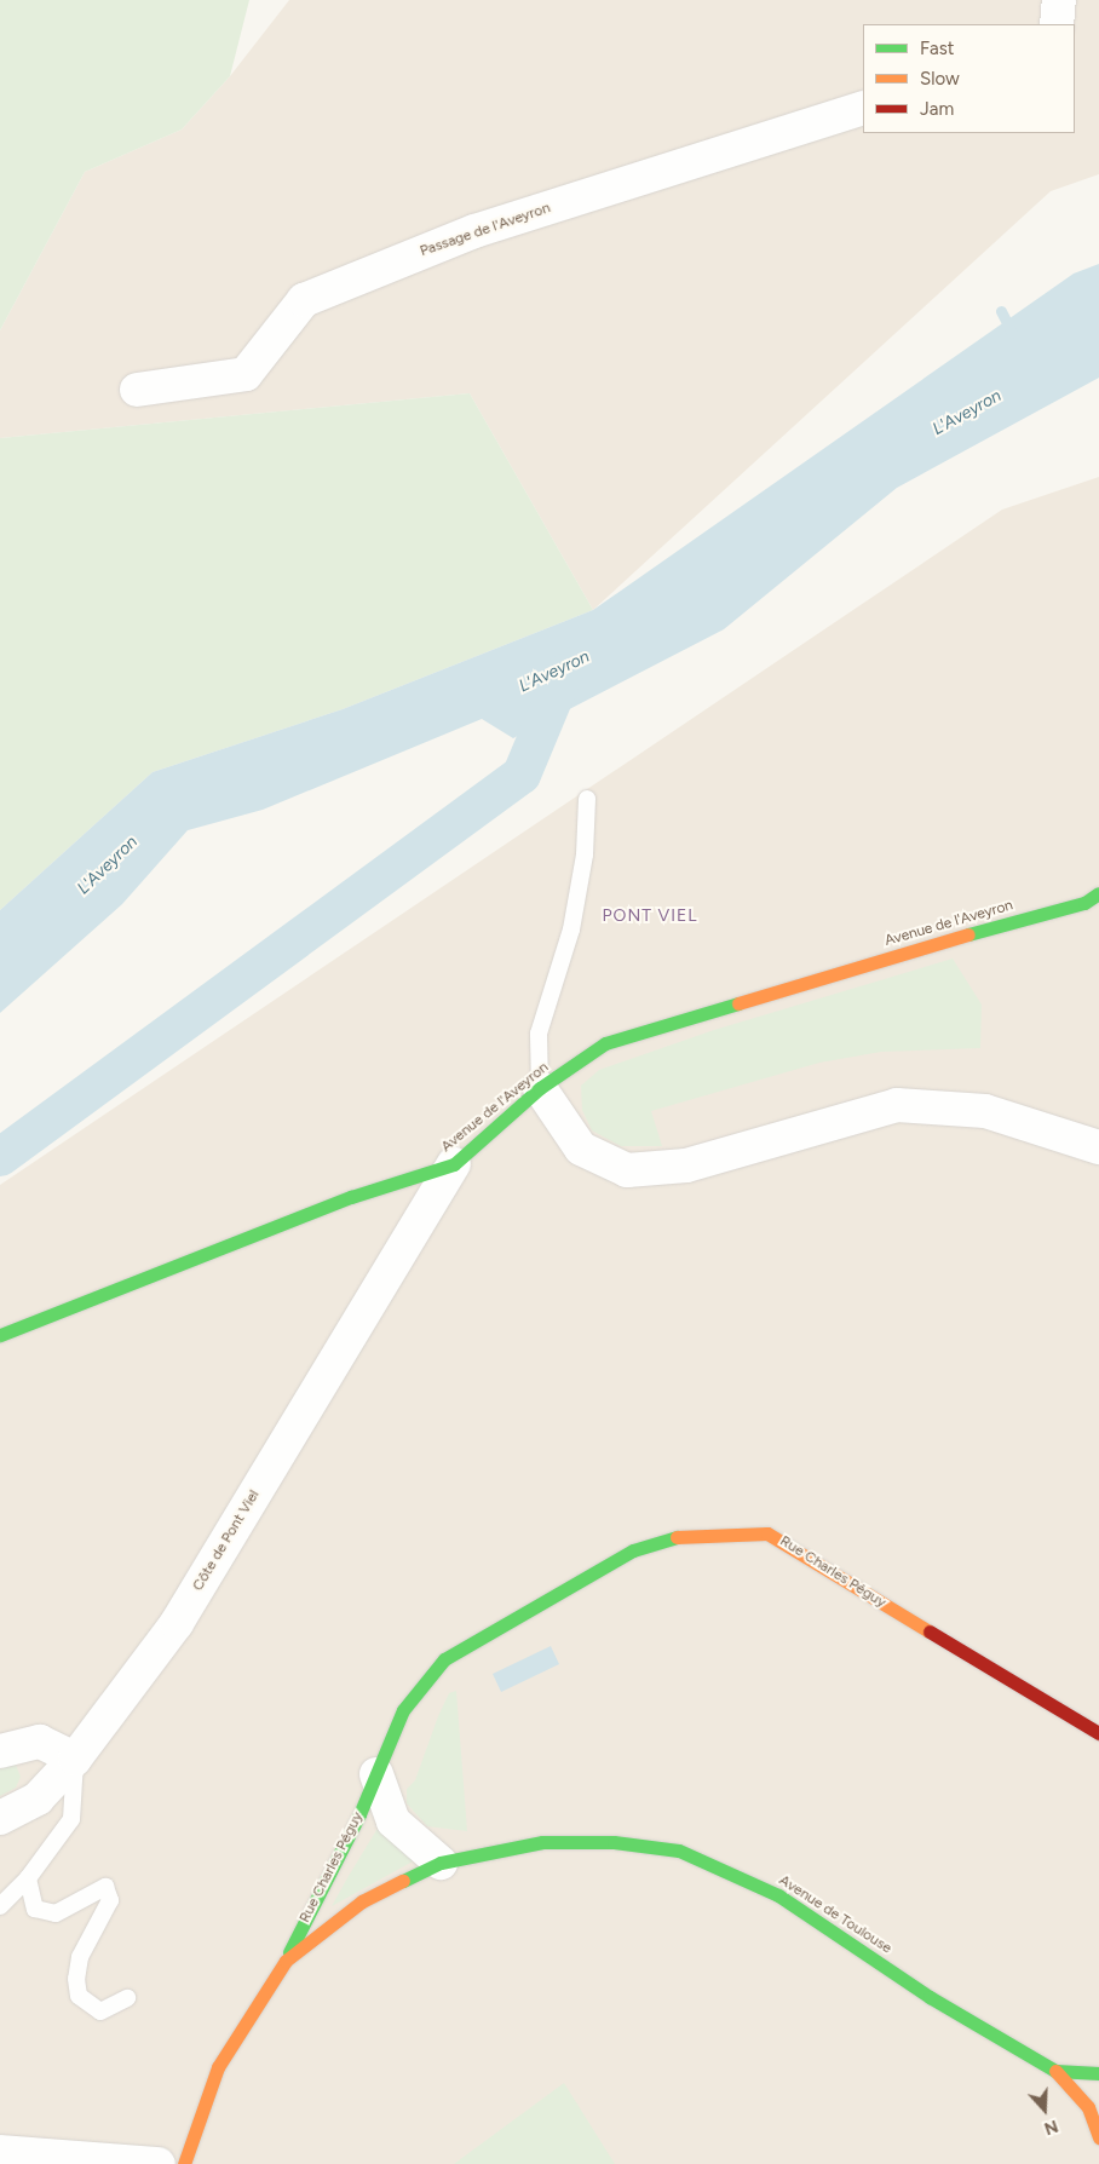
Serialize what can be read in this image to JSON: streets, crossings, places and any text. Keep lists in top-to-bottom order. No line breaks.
{"streets":{"street":["Passage de l'Aveyron","Avenue de l'Aveyron","Côte de Pont Viel","Rue Charles Péguy","Avenue de Toulouse"]},"crossings":[["Avenue de l'Aveyron","Côte de Pont Viel"],["Rue Charles Péguy","Avenue de Toulouse"]],"districts":["PONT VIEL"],"water":["L'Aveyron"],"legend":["Fast","Slow","Jam"],"north":"bottom"}
